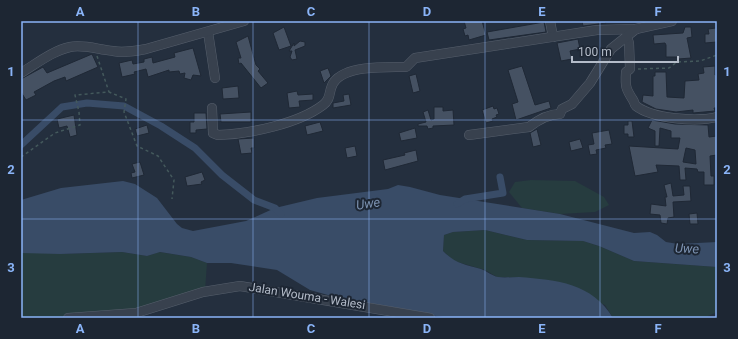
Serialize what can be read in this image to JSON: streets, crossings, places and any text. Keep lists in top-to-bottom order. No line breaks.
{"streets":{"street":["Jalan Wouma - Walesi"]},"water":["Uwe"],"scale_bar":"100 m","grid":{"columns":["A","B","C","D","E","F"],"rows":["1","2","3"]}}
